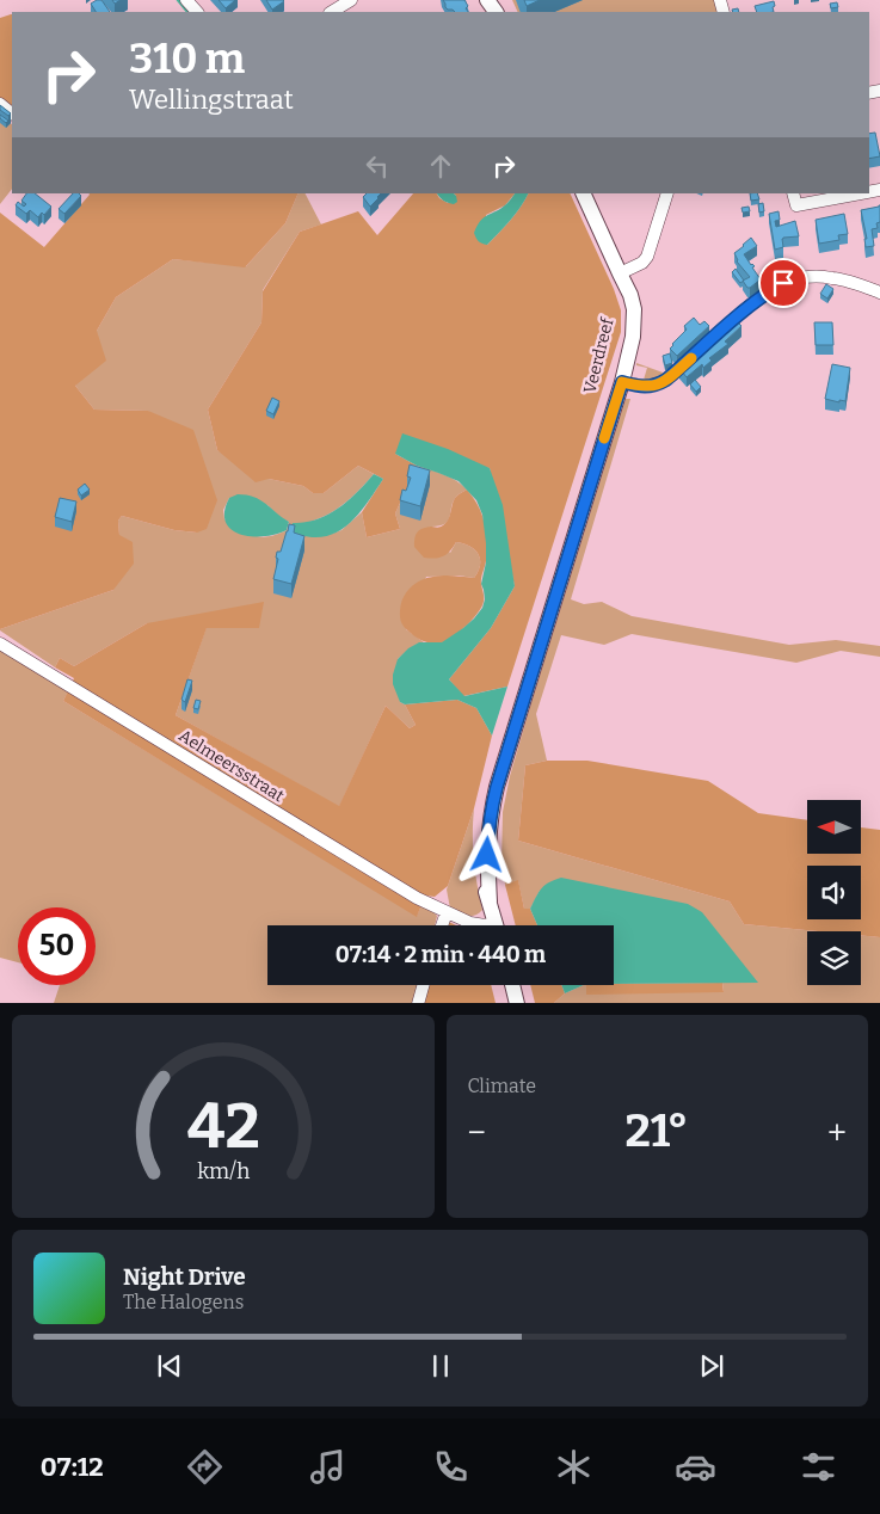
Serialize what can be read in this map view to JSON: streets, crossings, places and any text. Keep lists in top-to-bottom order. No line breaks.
{"streets":{"main road":["Veerdreef"],"street":["Aelmeersstraat"]},"crossings":[["Veerdreef","Aelmeersstraat"]],"north":"left","page":{"turn":["310 m","Wellingstraat"],"limit":"50","trip":"07:14 · 2 min · 440 m","tile":"Climate","heat":["−","21°","+"],"song":["Night Drive","The Halogens"],"tabs":"07:12","gauge":["42","km/h"]}}
